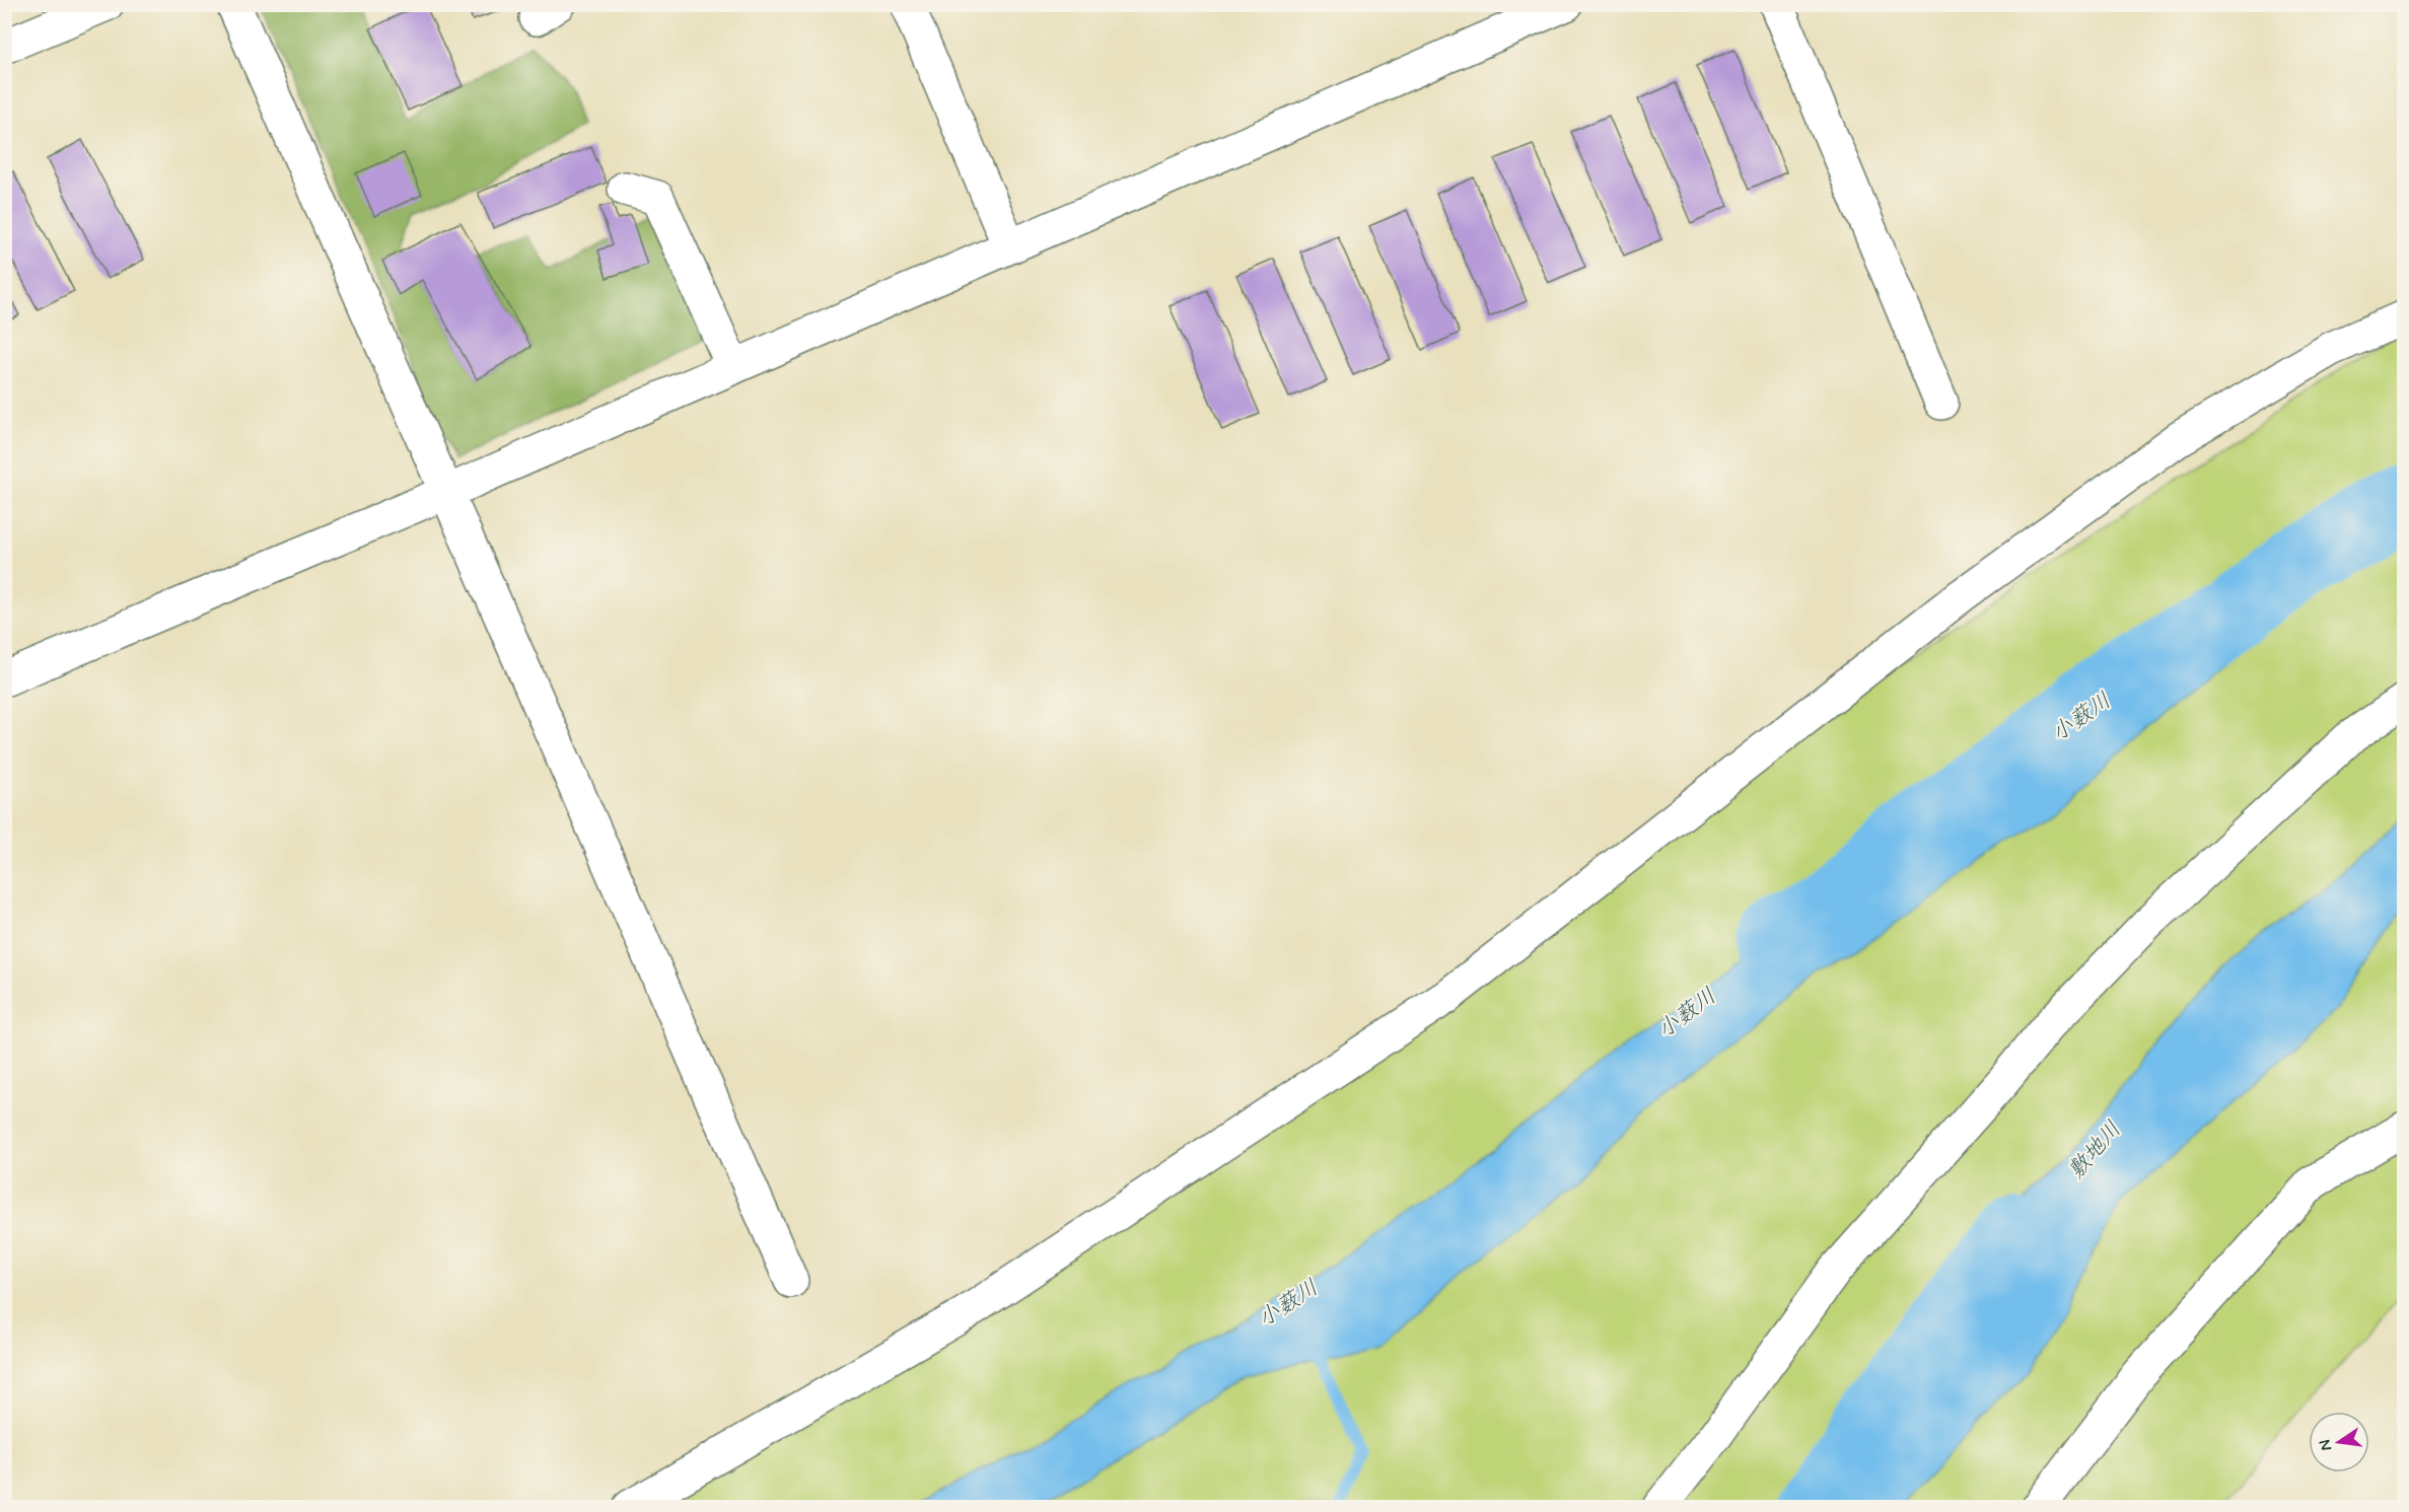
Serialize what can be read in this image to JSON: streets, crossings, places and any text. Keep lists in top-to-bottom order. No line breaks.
{"water":["小薮川","敷地川"],"north":"left"}
